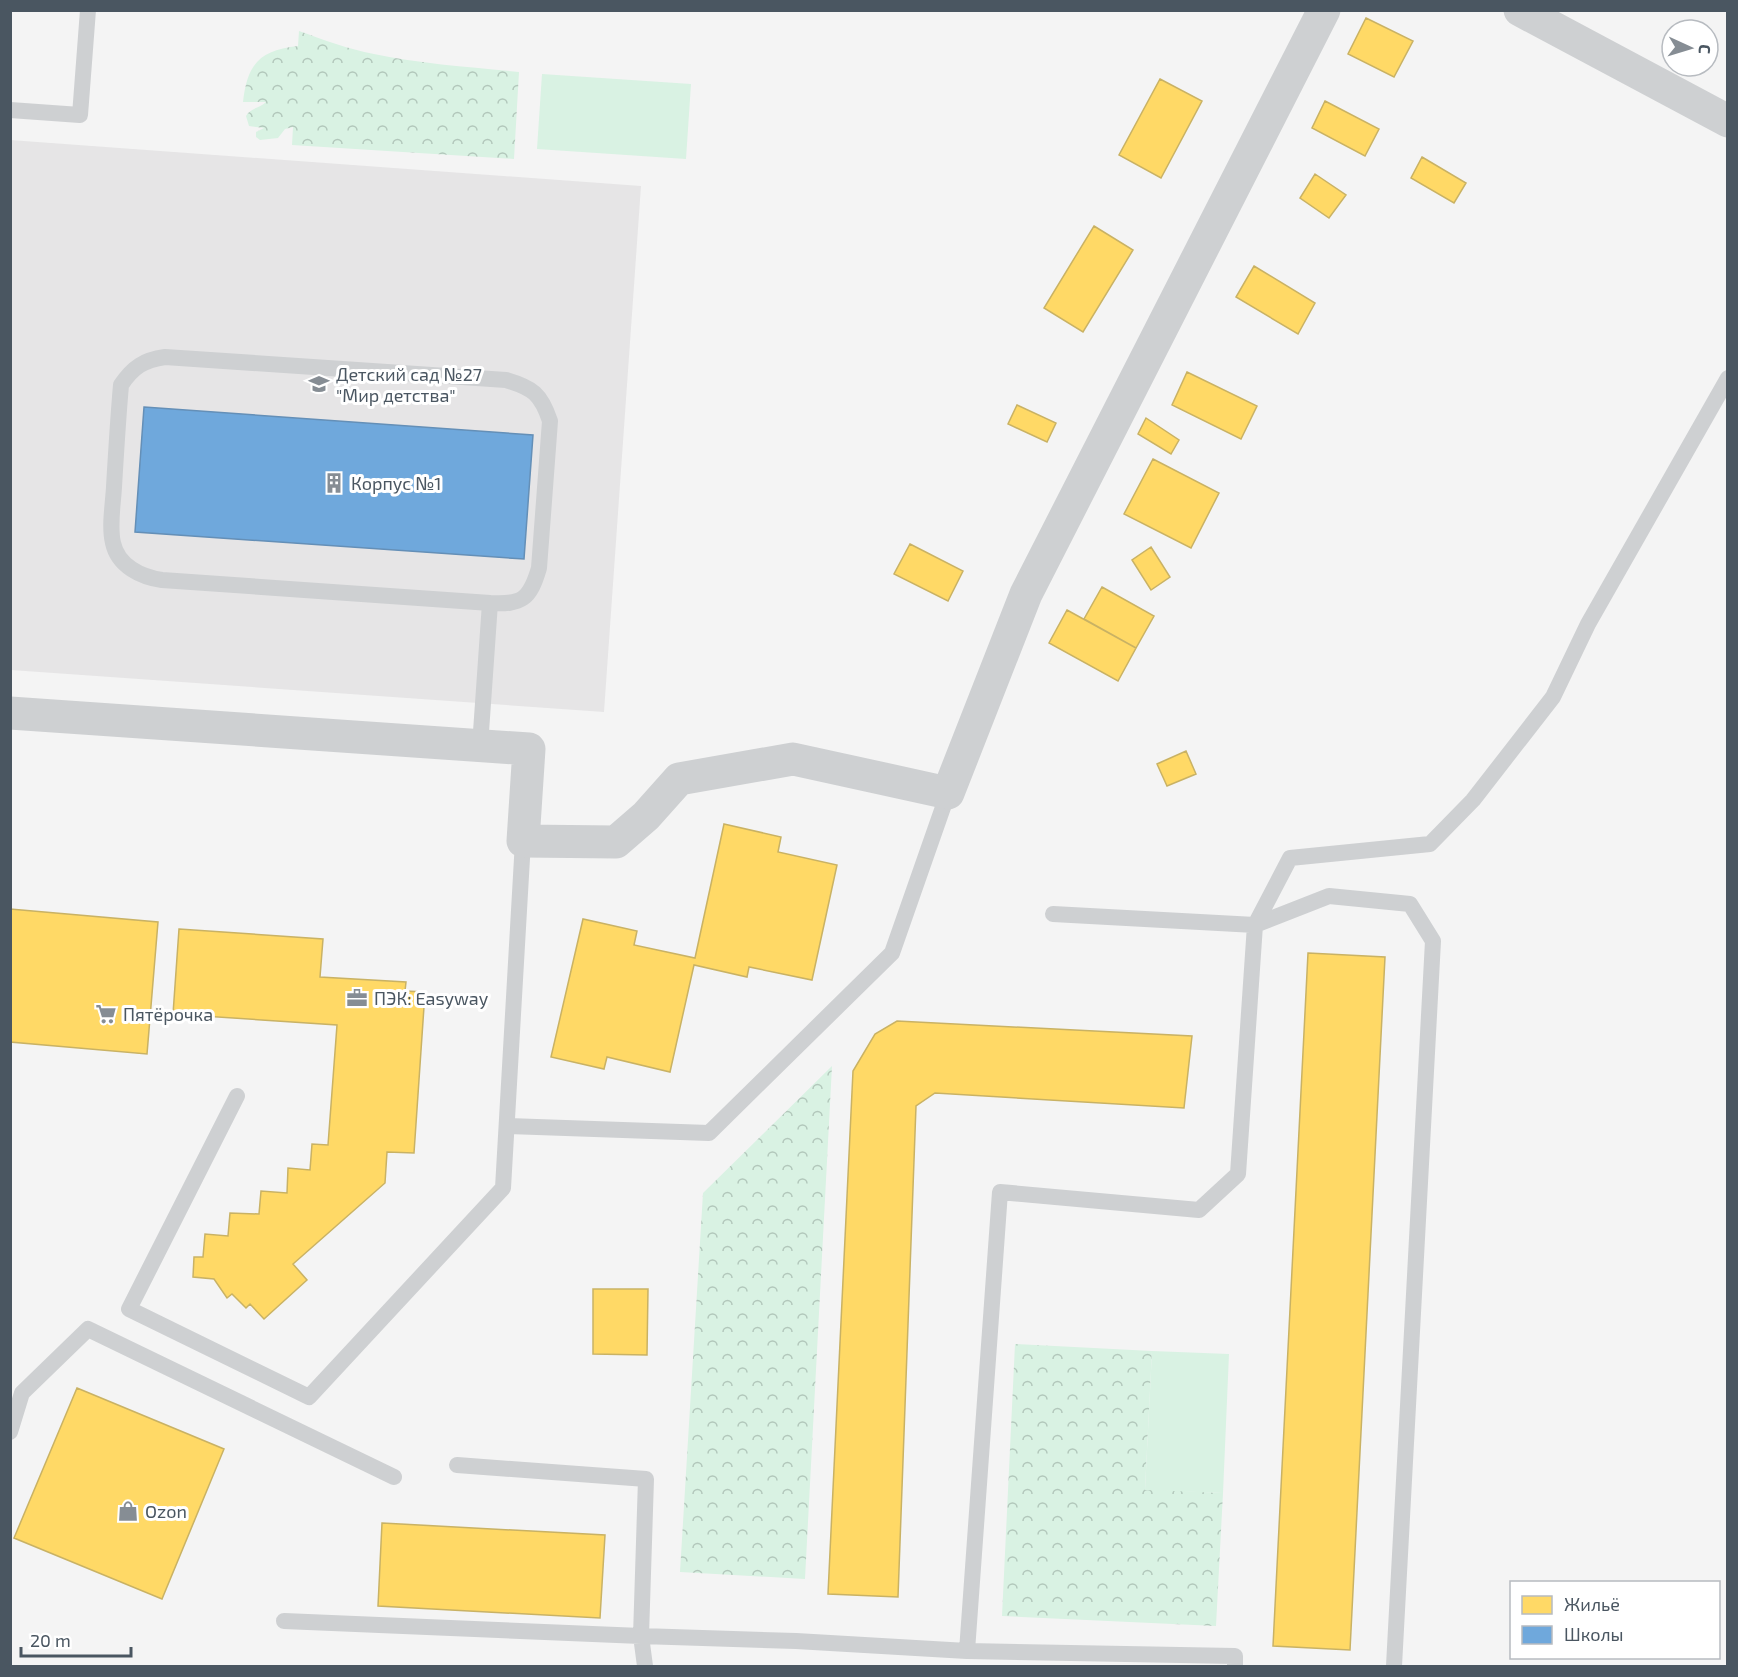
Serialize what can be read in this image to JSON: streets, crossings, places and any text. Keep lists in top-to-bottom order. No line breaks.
{"places":{"school or university":["Детский сад №27 \"Мир детства\""],"building":["Корпус №1"],"office":["ПЭК: Easyway"],"supermarket":["Пятёрочка"],"shop":["Ozon"]},"legend":["Жильё","Школы"],"scale_bar":"20 m","north":"right"}
